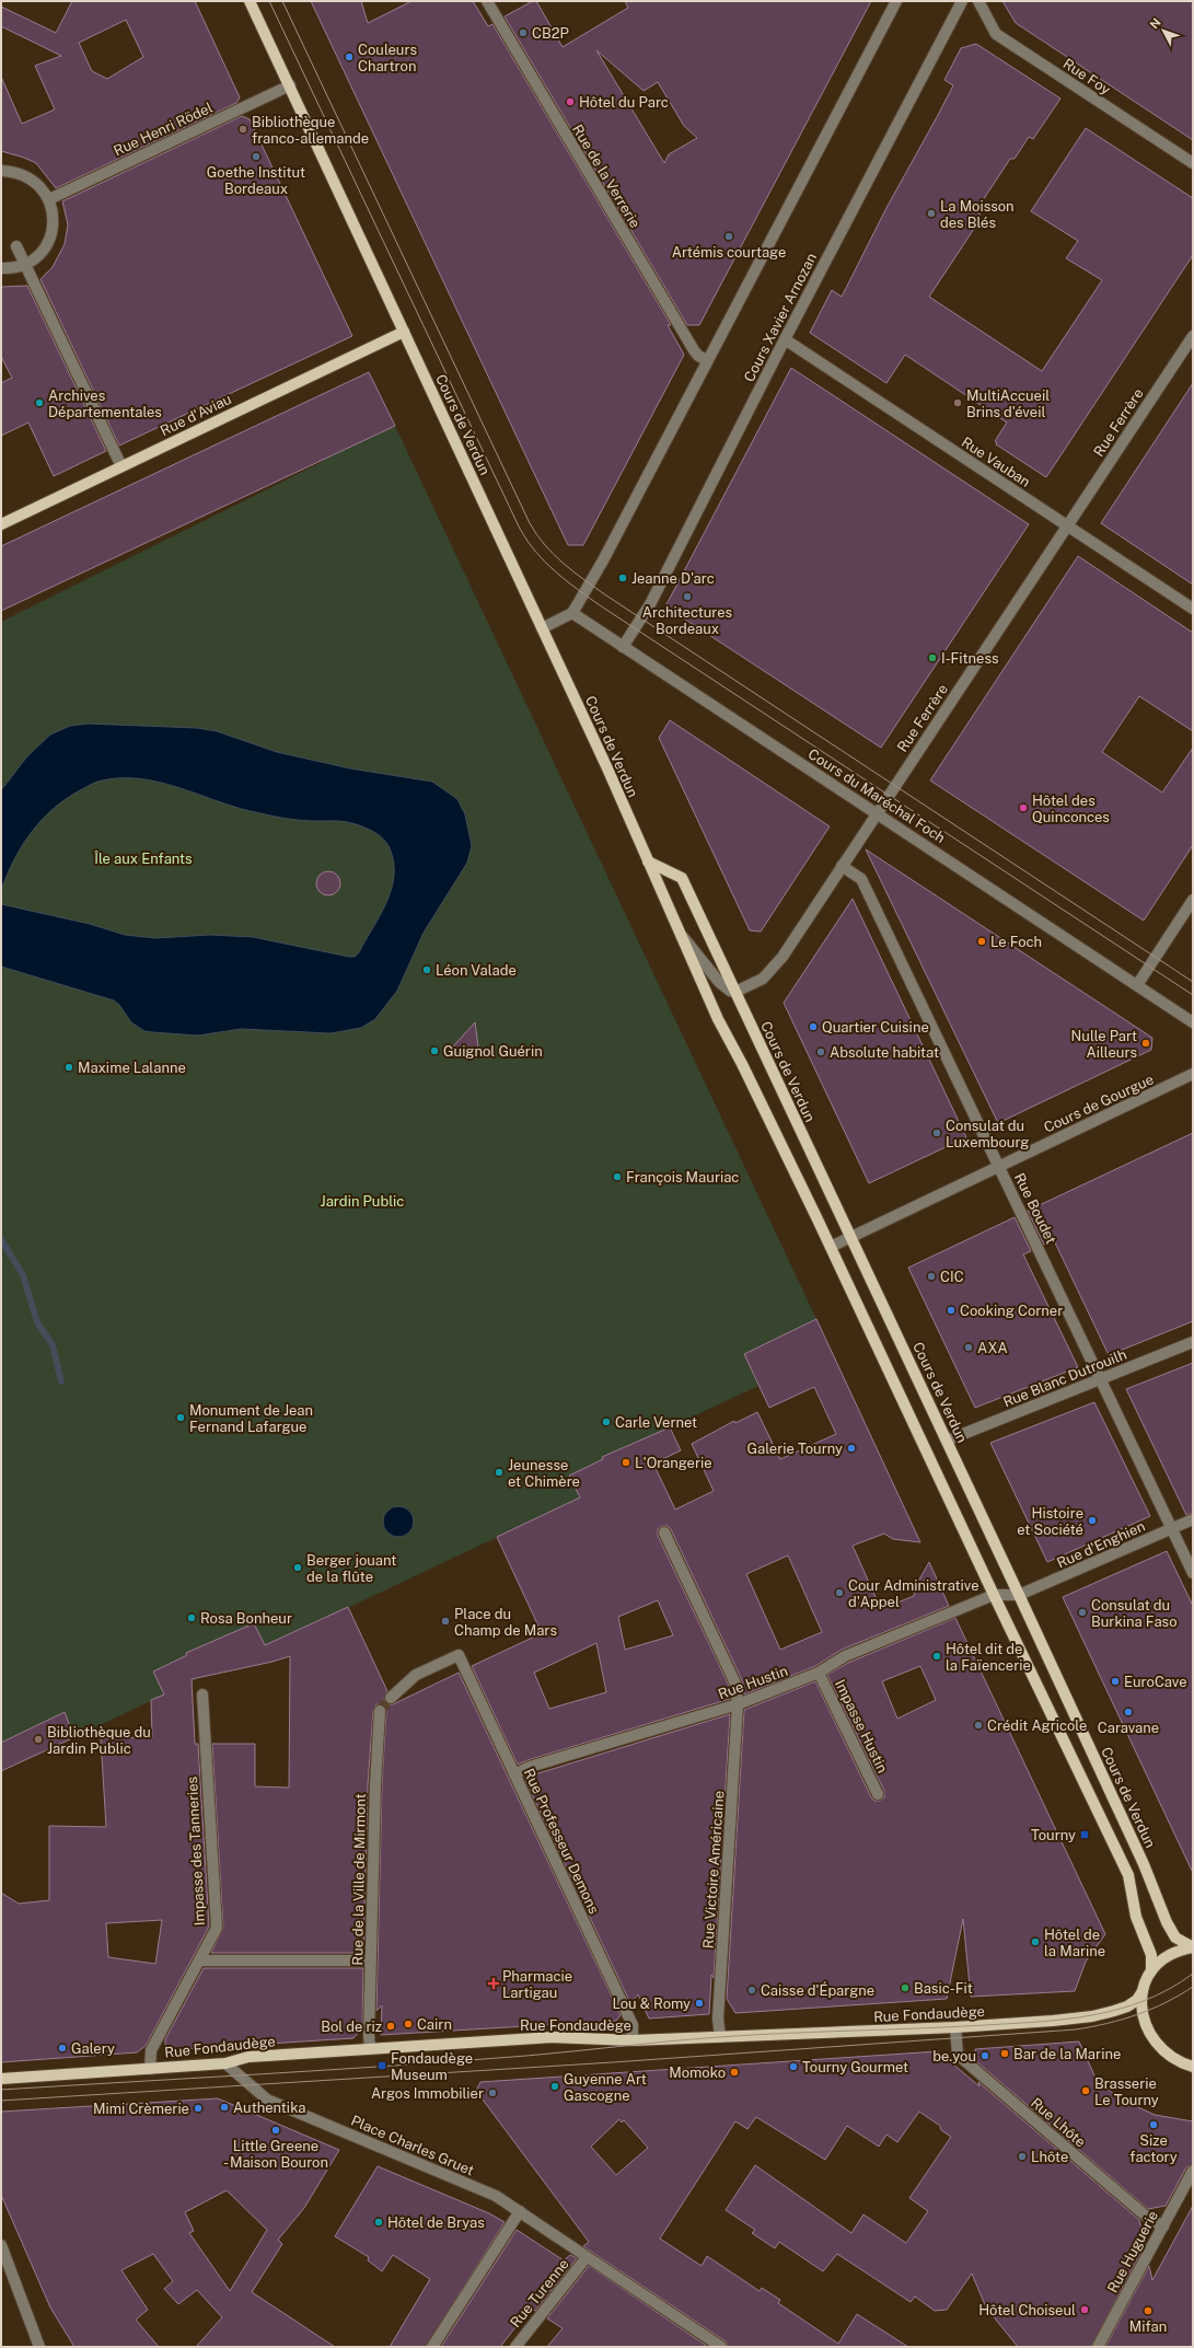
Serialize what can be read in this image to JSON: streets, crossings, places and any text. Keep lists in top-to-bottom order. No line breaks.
{"streets":{"main road":["Rue d'Aviau","Cours de Verdun","Rue Fondaudège"],"street":["Rue Foy","Rue Henri Rödel","Rue de la Verrerie","Cours Xavier Arnozan","Rue Ferrère","Rue Vauban","Cours du Maréchal Foch","Cours de Gourgue","Rue Boudet","Rue Blanc Dutrouilh","Rue d'Enghien","Rue Hustin","Impasse Hustin","Rue Professeur Demons","Impasse des Tanneries","Rue Victoire Américaine","Rue de la Ville de Mirmont","Rue Lhôte","Place Charles Gruet","Rue Huguerie","Rue Turenne"]},"crossings":[["Rue Henri Rödel","Cours de Verdun"],["Cours Xavier Arnozan","Rue Vauban"],["Cours Xavier Arnozan","Cours du Maréchal Foch"],["Rue d'Aviau","Cours de Verdun"],["Rue Ferrère","Cours de Verdun"],["Rue Ferrère","Rue Vauban"],["Rue Ferrère","Cours du Maréchal Foch"],["Rue Ferrère","Rue Boudet"],["Cours de Verdun","Cours de Gourgue"],["Cours de Verdun","Rue Blanc Dutrouilh"],["Cours de Verdun","Rue d'Enghien"],["Cours de Verdun","Rue Hustin"],["Cours de Gourgue","Rue Boudet"],["Rue Boudet","Rue Blanc Dutrouilh"],["Rue Boudet","Rue d'Enghien"],["Rue Hustin","Impasse Hustin"],["Rue Hustin","Rue Professeur Demons"],["Rue Hustin","Rue Victoire Américaine"],["Rue Professeur Demons","Rue Fondaudège"],["Impasse des Tanneries","Rue Fondaudège"],["Rue Victoire Américaine","Rue Fondaudège"],["Rue de la Ville de Mirmont","Rue Fondaudège"],["Rue Fondaudège","Rue Lhôte"],["Rue Fondaudège","Place Charles Gruet"],["Rue Lhôte","Rue Huguerie"],["Place Charles Gruet","Rue Turenne"]],"parks":["Île aux Enfants","Jardin Public"],"places":{"other":["CB2P","Couleurs Chartron","Hôtel du Parc","Bibliothèque franco-allemande","Goethe Institut Bordeaux","La Moisson des Blés","Artémis courtage","Archives Départementales","MultiAccueil Brins d'éveil","Jeanne D'arc","Architectures Bordeaux","I-Fitness","Hôtel des Quinconces","Le Foch","Léon Valade","Quartier Cuisine","Nulle Part Ailleurs","Guignol Guérin","Absolute habitat","Maxime Lalanne","Consulat du Luxembourg","François Mauriac","CIC","Cooking Corner","AXA","Monument de Jean Fernand Lafargue","Carle Vernet","Galerie Tourny","L'Orangerie","Jeunesse et Chimère","Histoire et Société","Berger jouant de la flûte","Cour Administrative d'Appel","Consulat du Burkina Faso","Rosa Bonheur","Place du Champ de Mars","Hôtel dit de la Faïencerie","EuroCave","Caravane","Crédit Agricole","Bibliothèque du Jardin Public","Hôtel de la Marine","Basic-Fit","Caisse d'Épargne","Lou & Romy","Cairn","Bol de riz","Galery","Bar de la Marine","be.you","Tourny Gourmet","Momoko","Guyenne Art Gascogne","Brasserie Le Tourny","Argos Immobilier","Authentika","Mimi Crèmerie","Size factory","Little Greene - Maison Bouron","Lhôte","Hôtel de Bryas","Hôtel Choiseul","Mifan"],"transit":["Tourny","Fondaudège Museum"],"health":["Pharmacie Lartigau"]},"north":"top left"}
